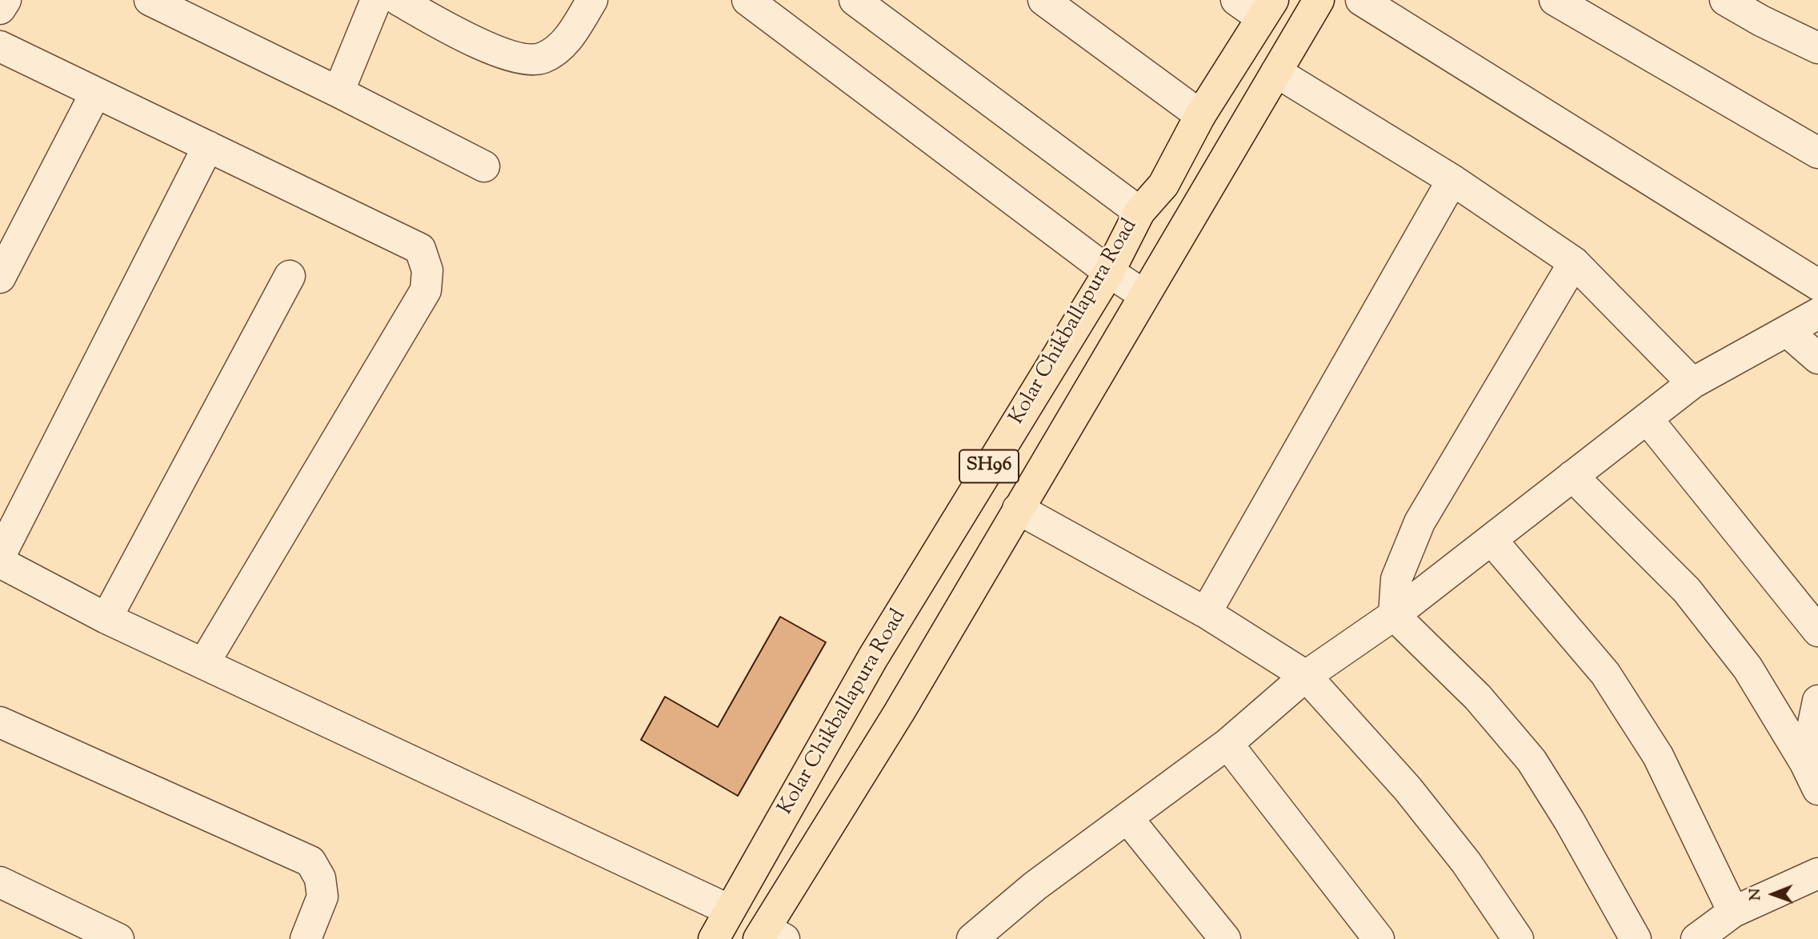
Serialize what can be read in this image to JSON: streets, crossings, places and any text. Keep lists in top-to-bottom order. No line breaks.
{"streets":{"main road":["Kolar Chikballapura Road","SH96"]},"north":"left"}
